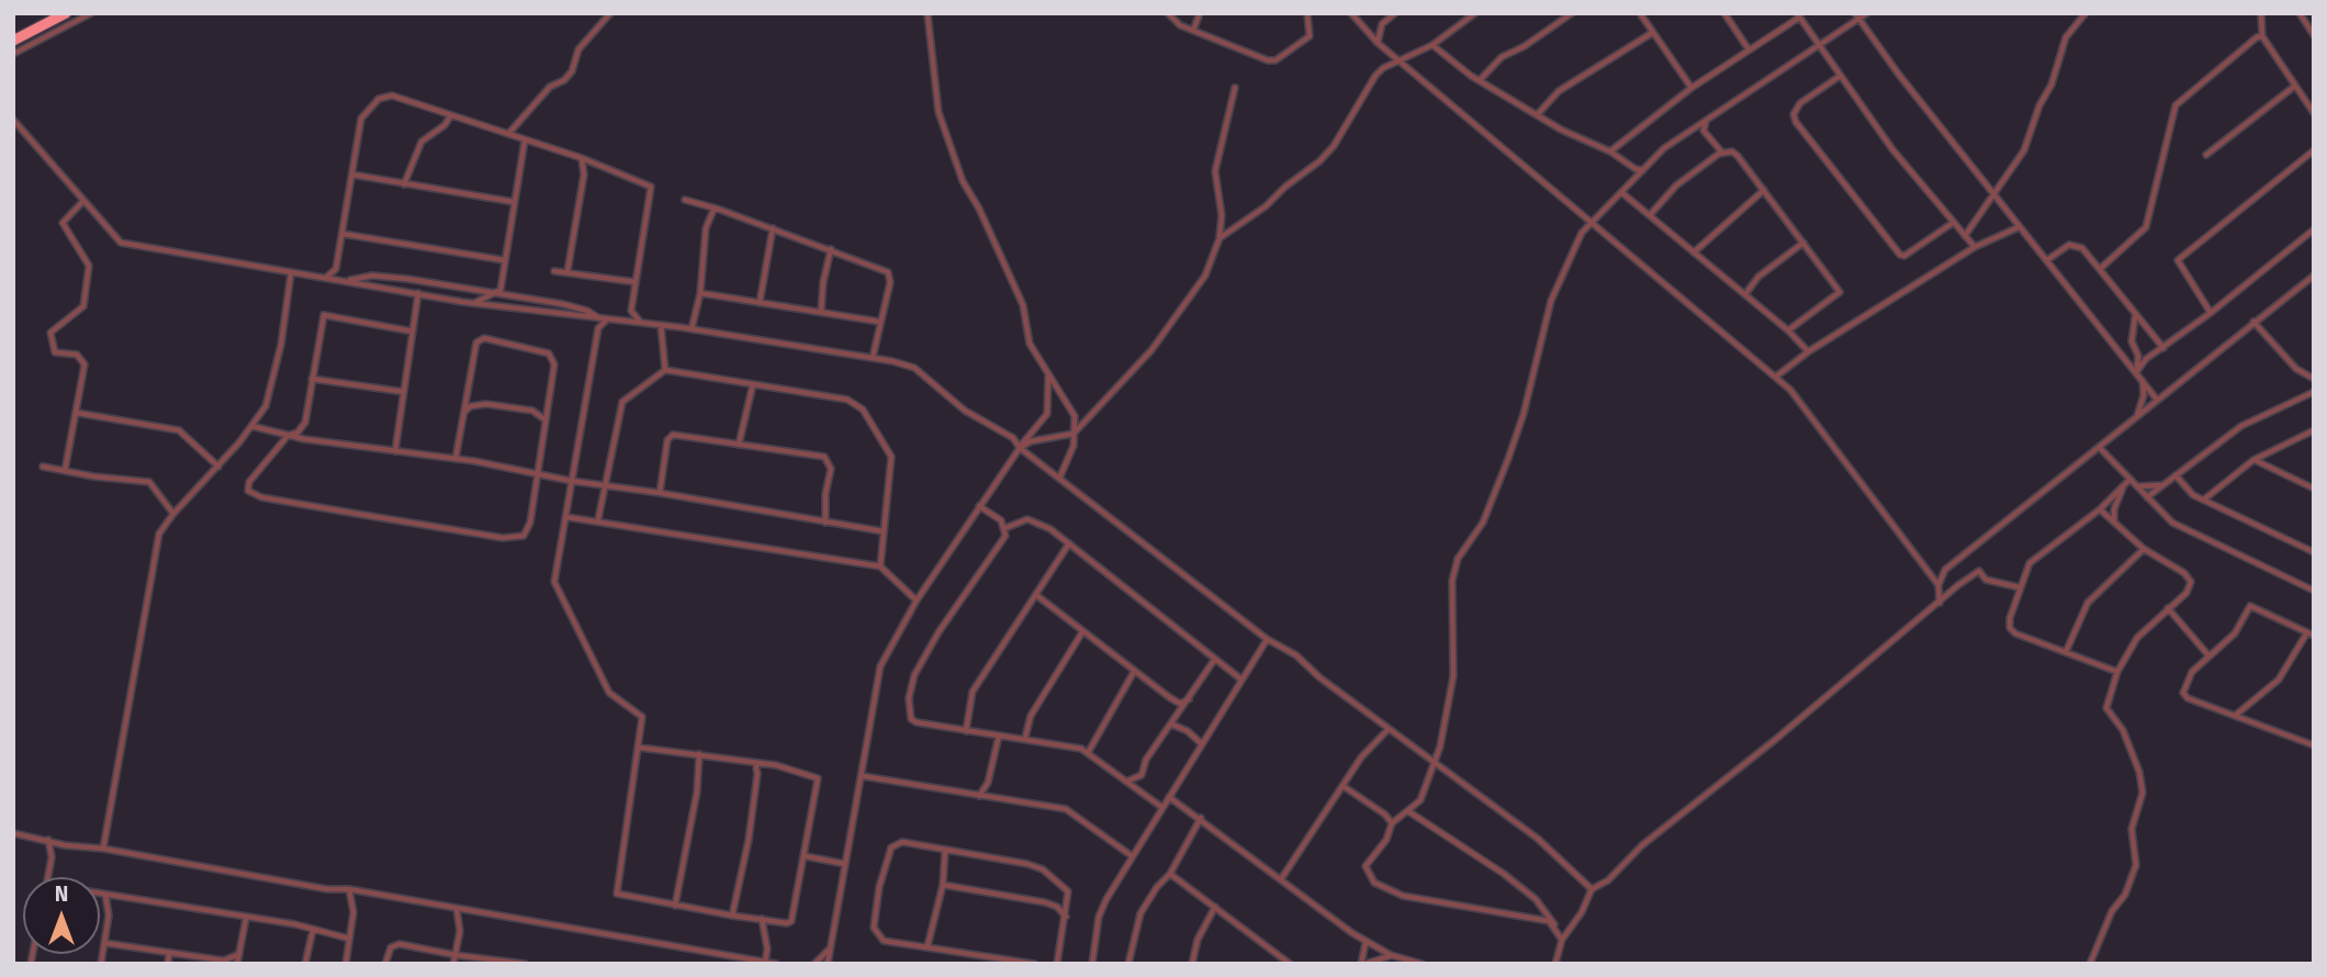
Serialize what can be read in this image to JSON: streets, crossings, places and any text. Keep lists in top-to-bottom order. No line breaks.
{"north":"top"}
